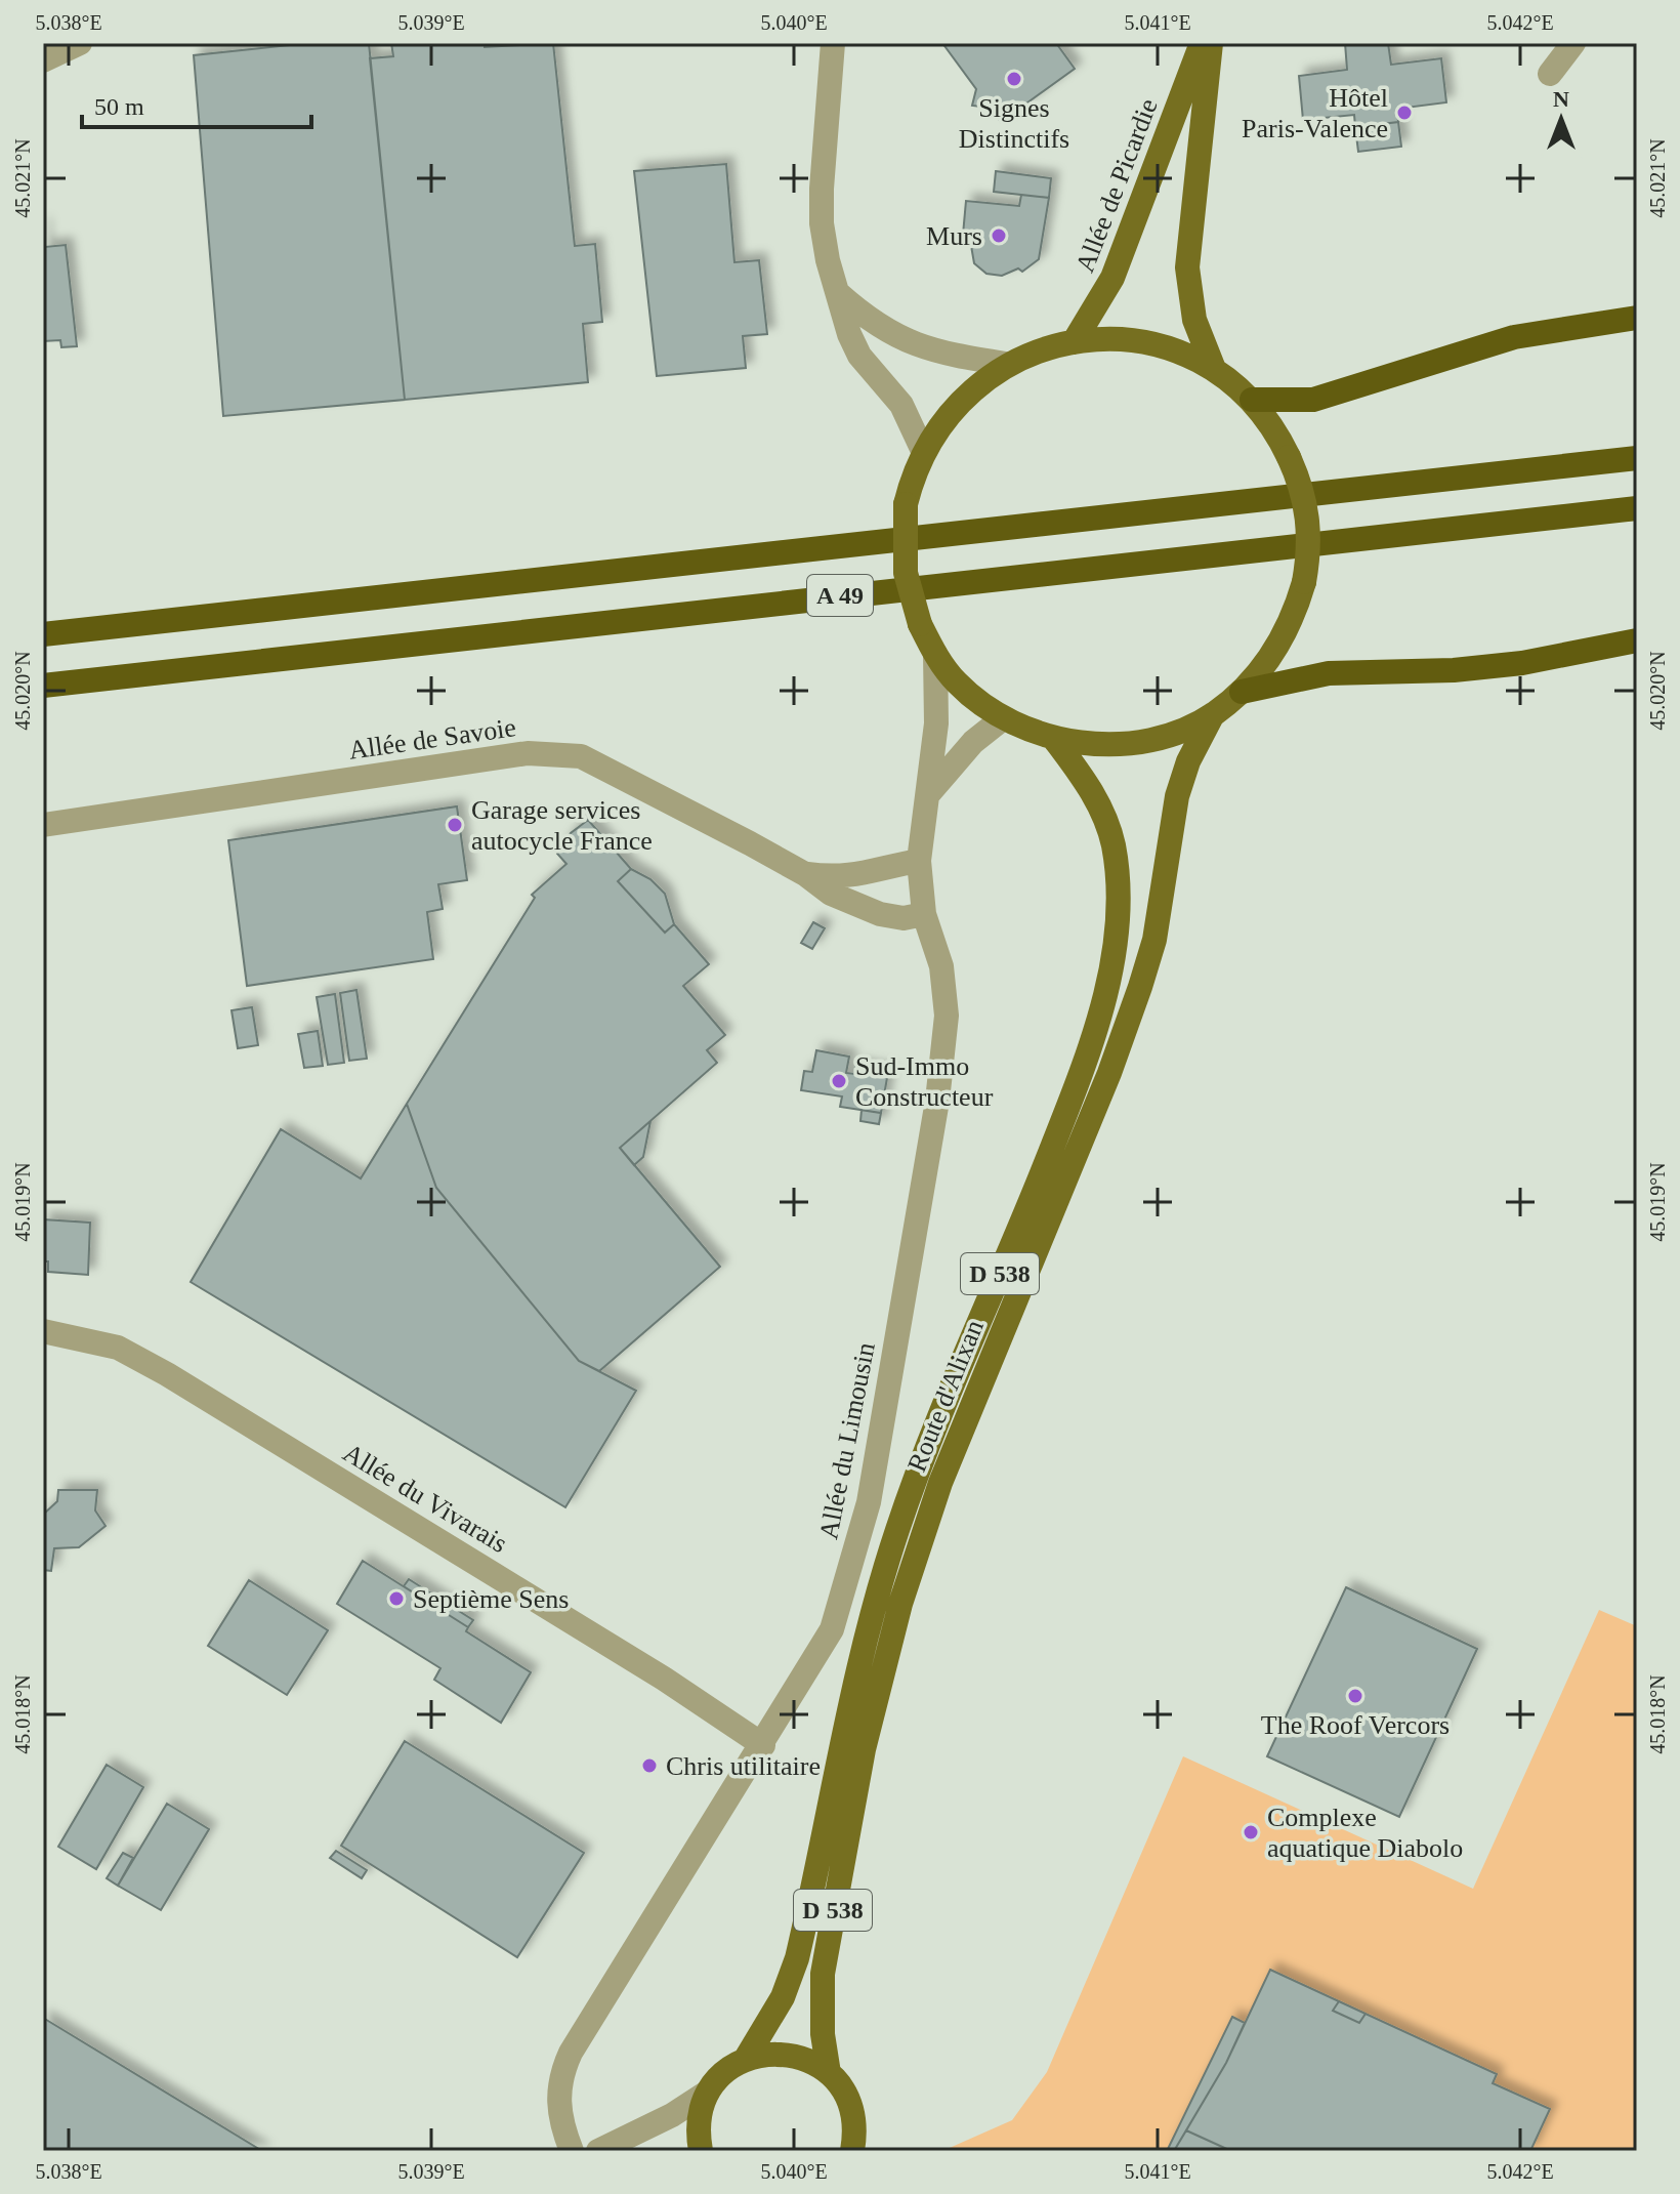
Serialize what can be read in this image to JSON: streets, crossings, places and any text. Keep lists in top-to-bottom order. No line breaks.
{"streets":{"highway":["A 49"],"main road":["Allée de Picardie","D 538","Route d'Alixan"],"street":["Allée de Savoie","Allée du Limousin","Allée du Vivarais"]},"crossings":[["Allée de Savoie","Allée du Limousin"],["Allée du Limousin","Allée du Vivarais"]],"places":["Signes Distinctifs","Hôtel Paris-Valence","Murs","Garage services autocycle France","Sud-Immo Constructeur","Septième Sens","The Roof Vercors","Chris utilitaire","Complexe aquatique Diabolo"],"scale_bar":"50 m","north":"top","coordinates":["5.038°E","5.039°E","5.040°E","5.041°E","5.042°E","45.021°N","45.020°N","45.019°N","45.018°N"]}
